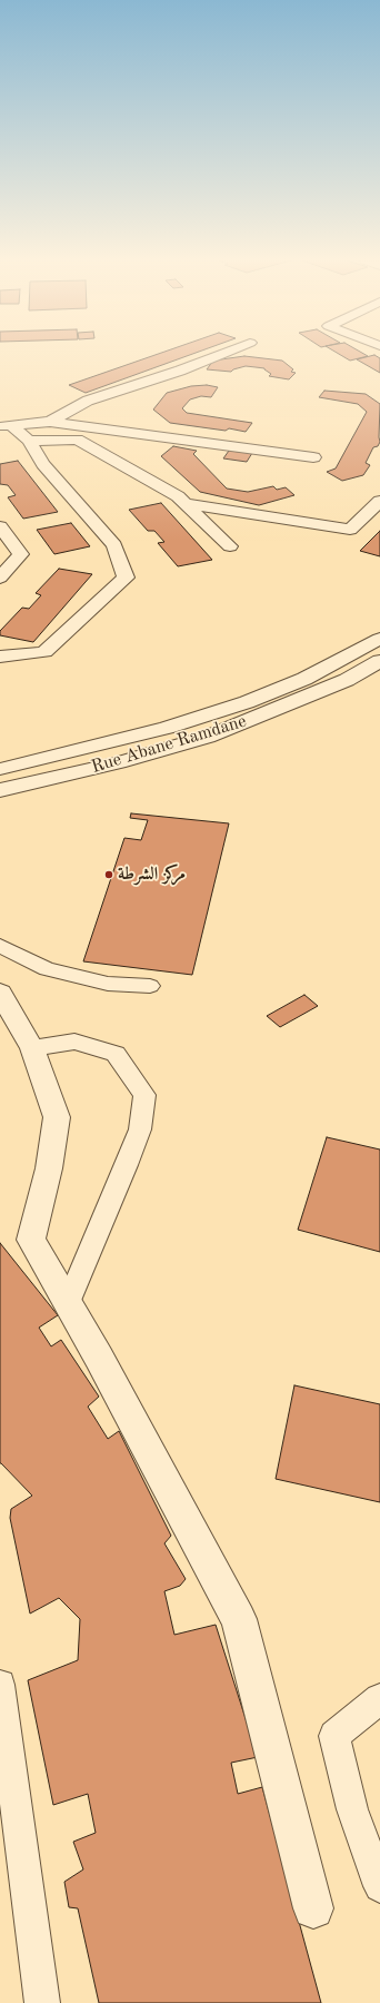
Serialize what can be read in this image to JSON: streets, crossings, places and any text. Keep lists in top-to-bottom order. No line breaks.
{"streets":{"street":["Rue Abane Ramdane"]},"places":["مركز الشرطة"]}
